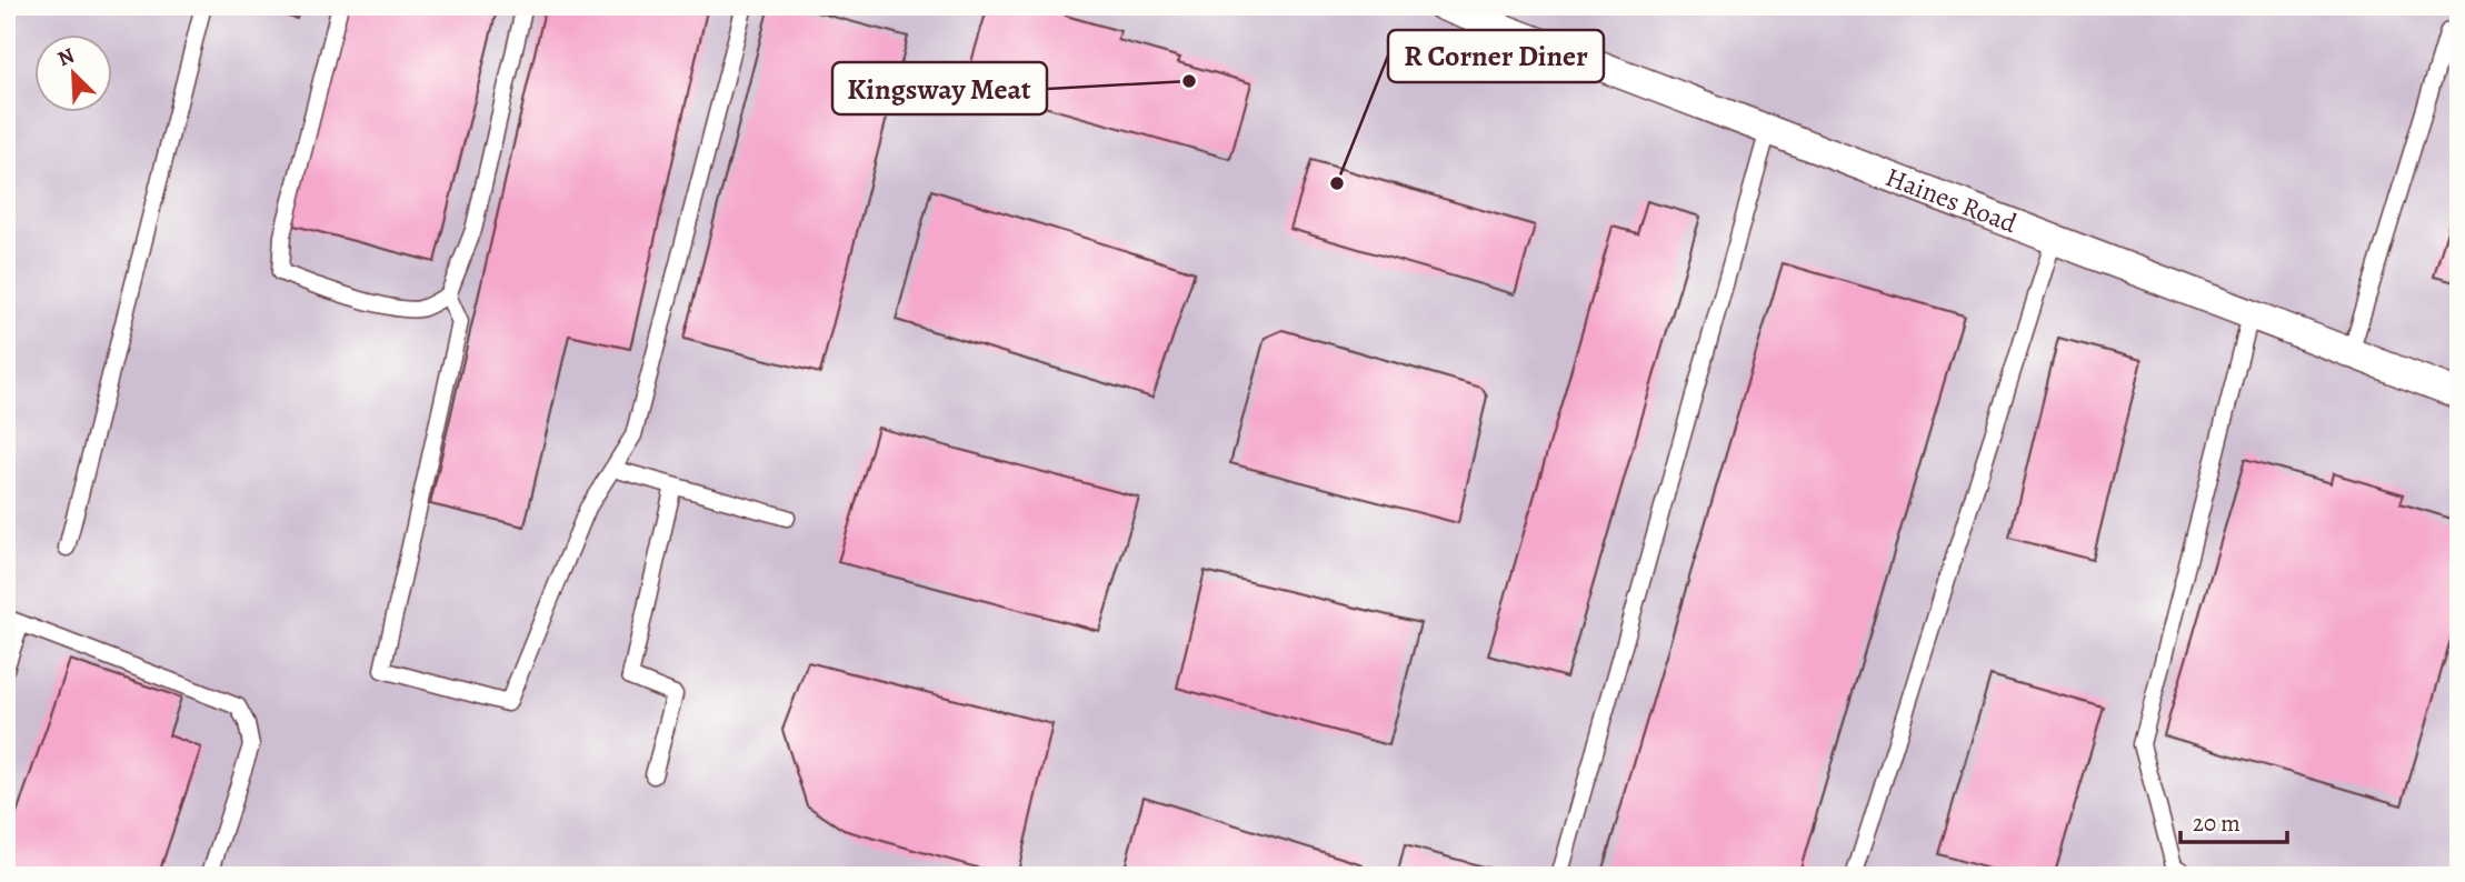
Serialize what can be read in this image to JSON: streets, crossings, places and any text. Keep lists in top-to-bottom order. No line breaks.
{"streets":{"street":["Haines Road"]},"places":["Kingsway Meat","R Corner Diner"],"scale_bar":"20 m","north":"top left"}
